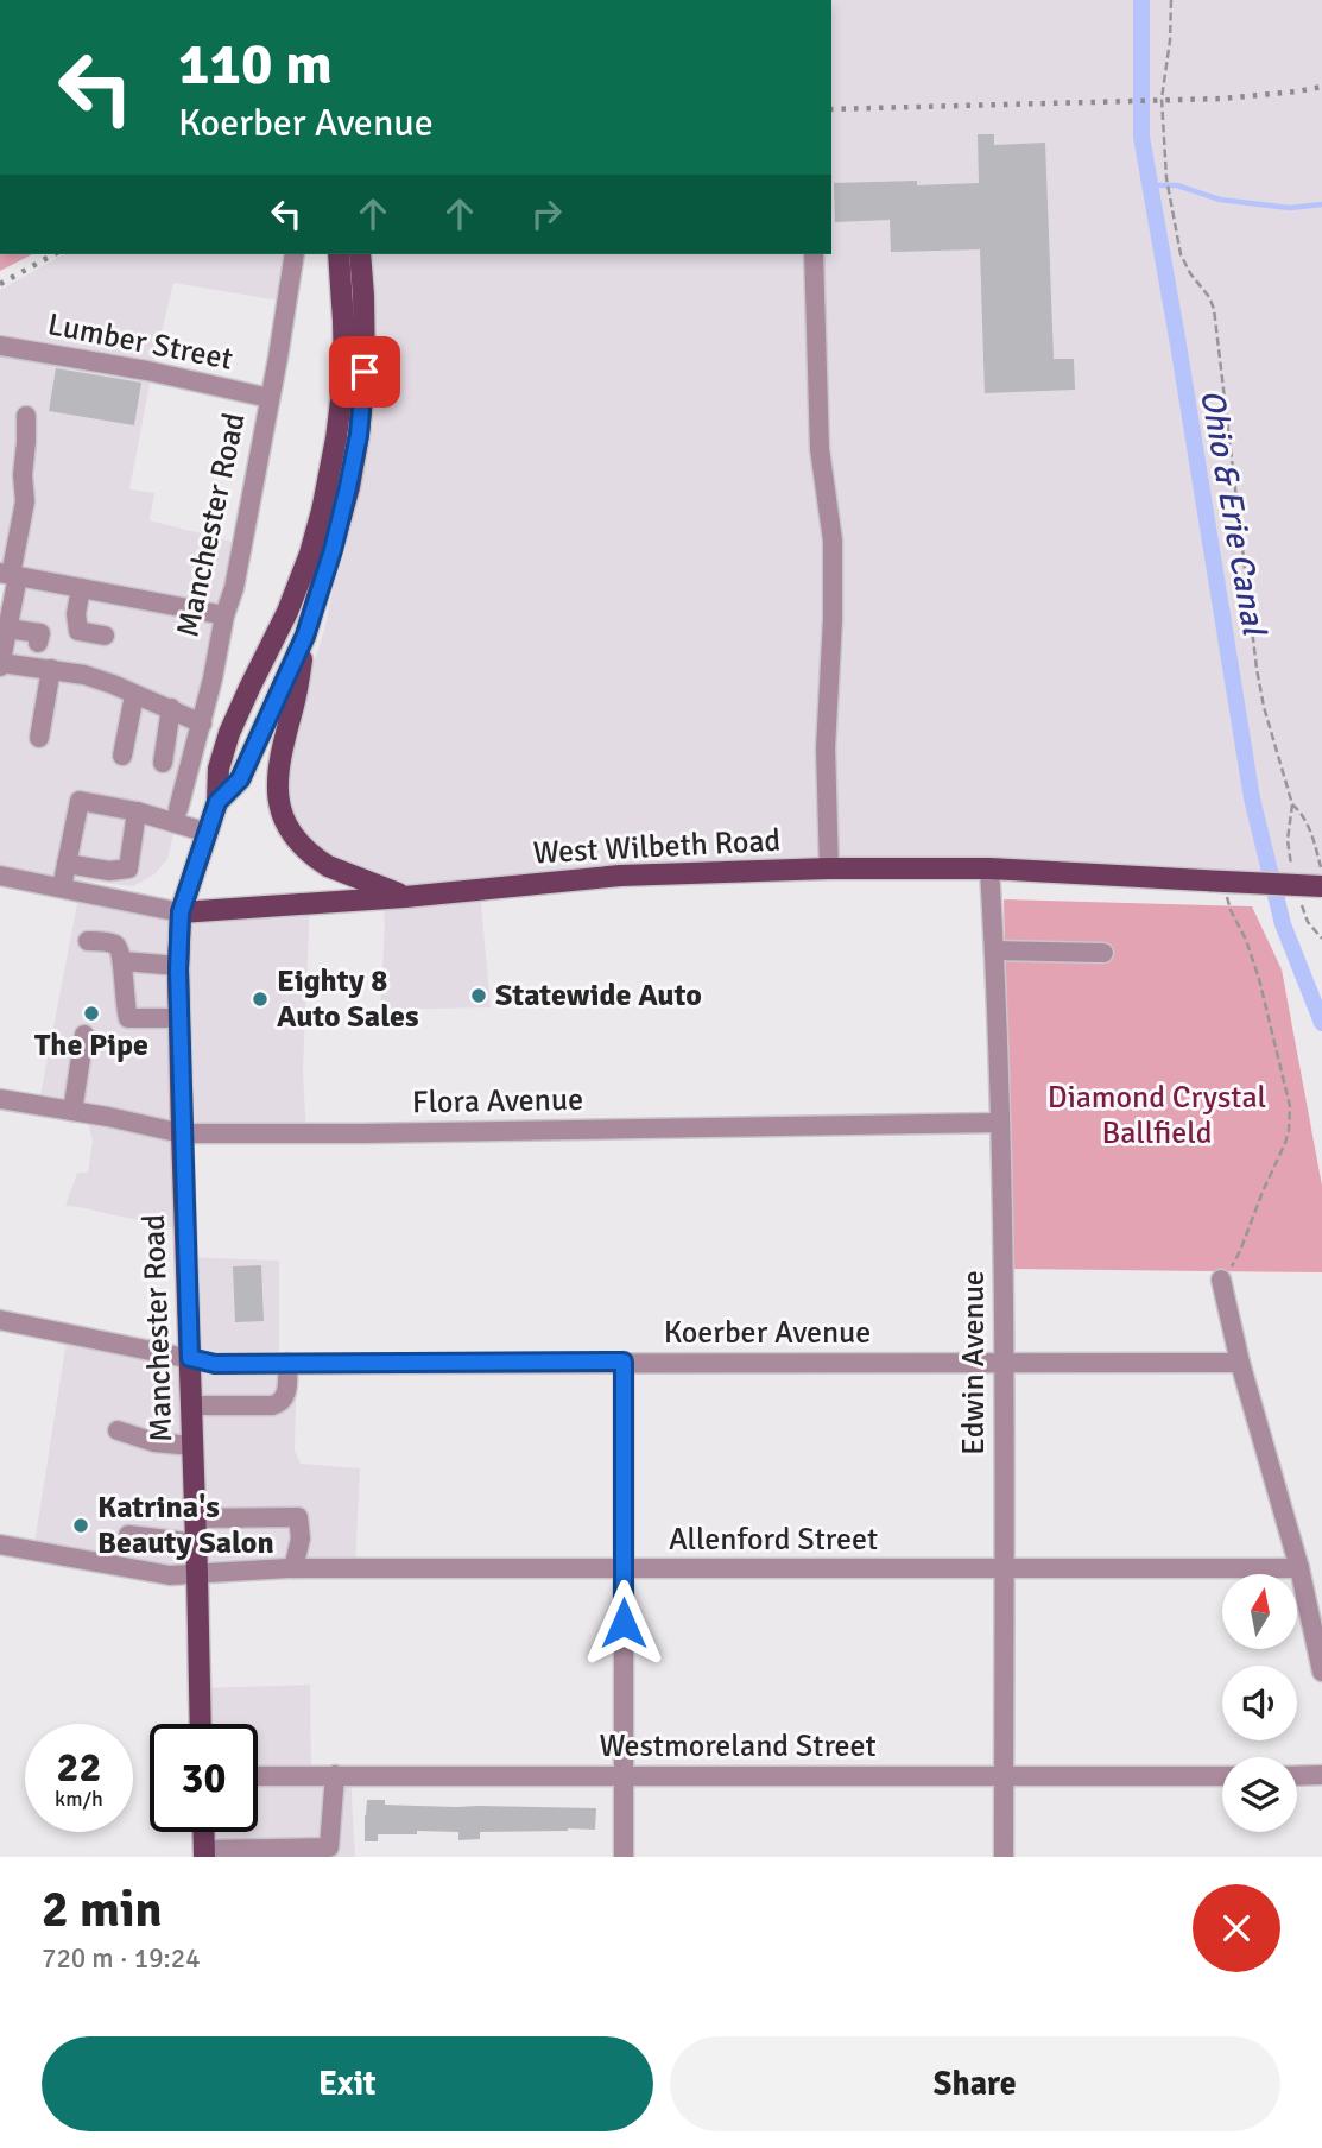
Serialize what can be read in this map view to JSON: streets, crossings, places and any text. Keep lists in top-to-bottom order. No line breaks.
{"streets":{"main road":["Manchester Road","West Wilbeth Road"],"street":["Lumber Street","Flora Avenue","Koerber Avenue","Edwin Avenue","Allenford Street","Westmoreland Street"]},"crossings":[["Lumber Street","Manchester Road"],["Manchester Road","West Wilbeth Road"],["Manchester Road","Flora Avenue"],["Manchester Road","Koerber Avenue"],["Manchester Road","Allenford Street"],["West Wilbeth Road","Edwin Avenue"],["Flora Avenue","Edwin Avenue"],["Koerber Avenue","Edwin Avenue"],["Edwin Avenue","Allenford Street"],["Edwin Avenue","Westmoreland Street"]],"water":["Ohio & Erie Canal"],"parks":["Diamond Crystal Ballfield"],"places":["Statewide Auto","Eighty 8 Auto Sales","The Pipe","Katrina's Beauty Salon"],"north":"top","page":{"turn":["110 m","Koerber Avenue"],"speed":"22 km/h","limit":"30","heading":["2 min","720 m · 19:24"],"buttons":["Exit","Share"]}}
